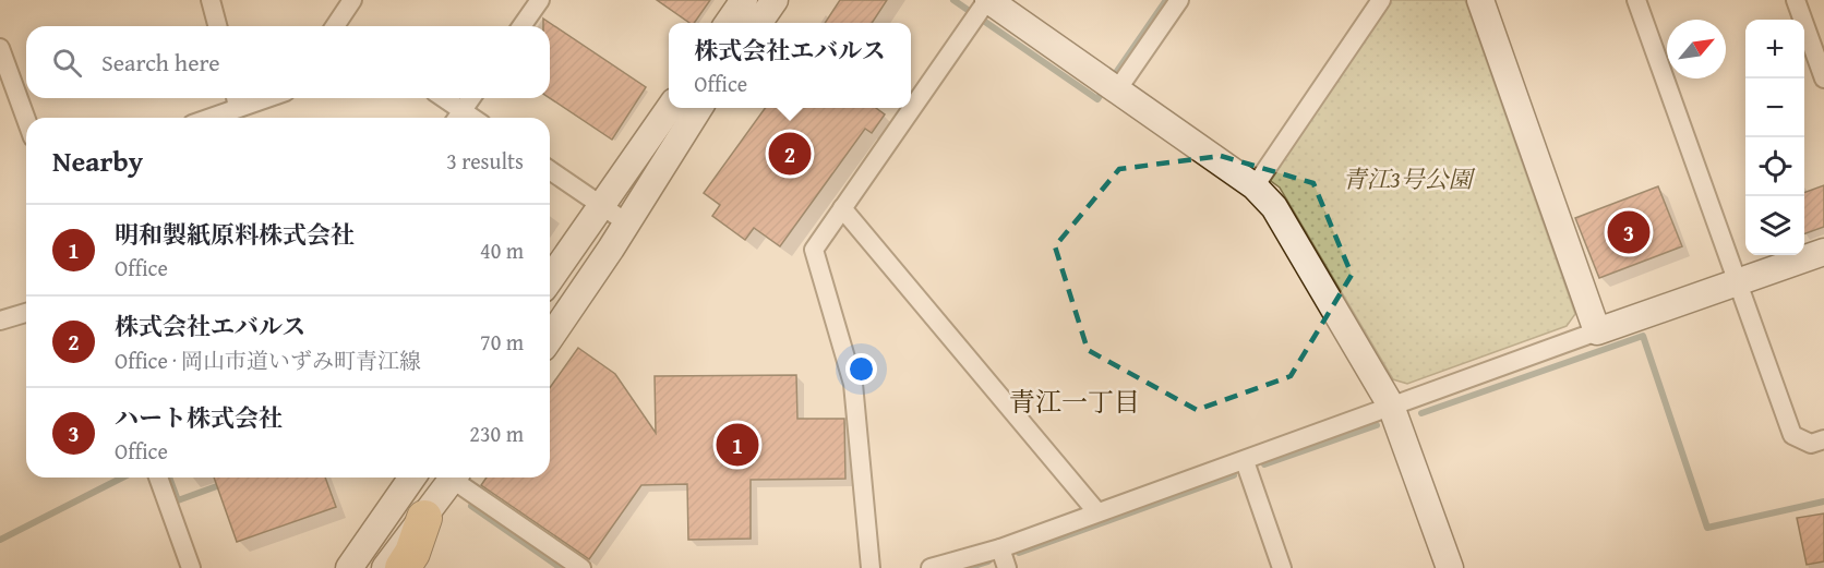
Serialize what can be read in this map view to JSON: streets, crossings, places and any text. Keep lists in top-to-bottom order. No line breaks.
{"districts":["青江一丁目"],"parks":["青江3号公園"],"north":"top right","page":{"map_buttons":["+","−"],"popup":["株式会社エバルス","Office"],"search":"Search here","heading":["Nearby","3 results"],"pins":["2","3","1"],"list":[{"mark":"1","name":"明和製紙原料株式会社","note":"Office","value":"40 m"},{"mark":"2","name":"株式会社エバルス","note":"Office · 岡山市道いずみ町青江線","value":"70 m"},{"mark":"3","name":"ハート株式会社","note":"Office","value":"230 m"}]}}
